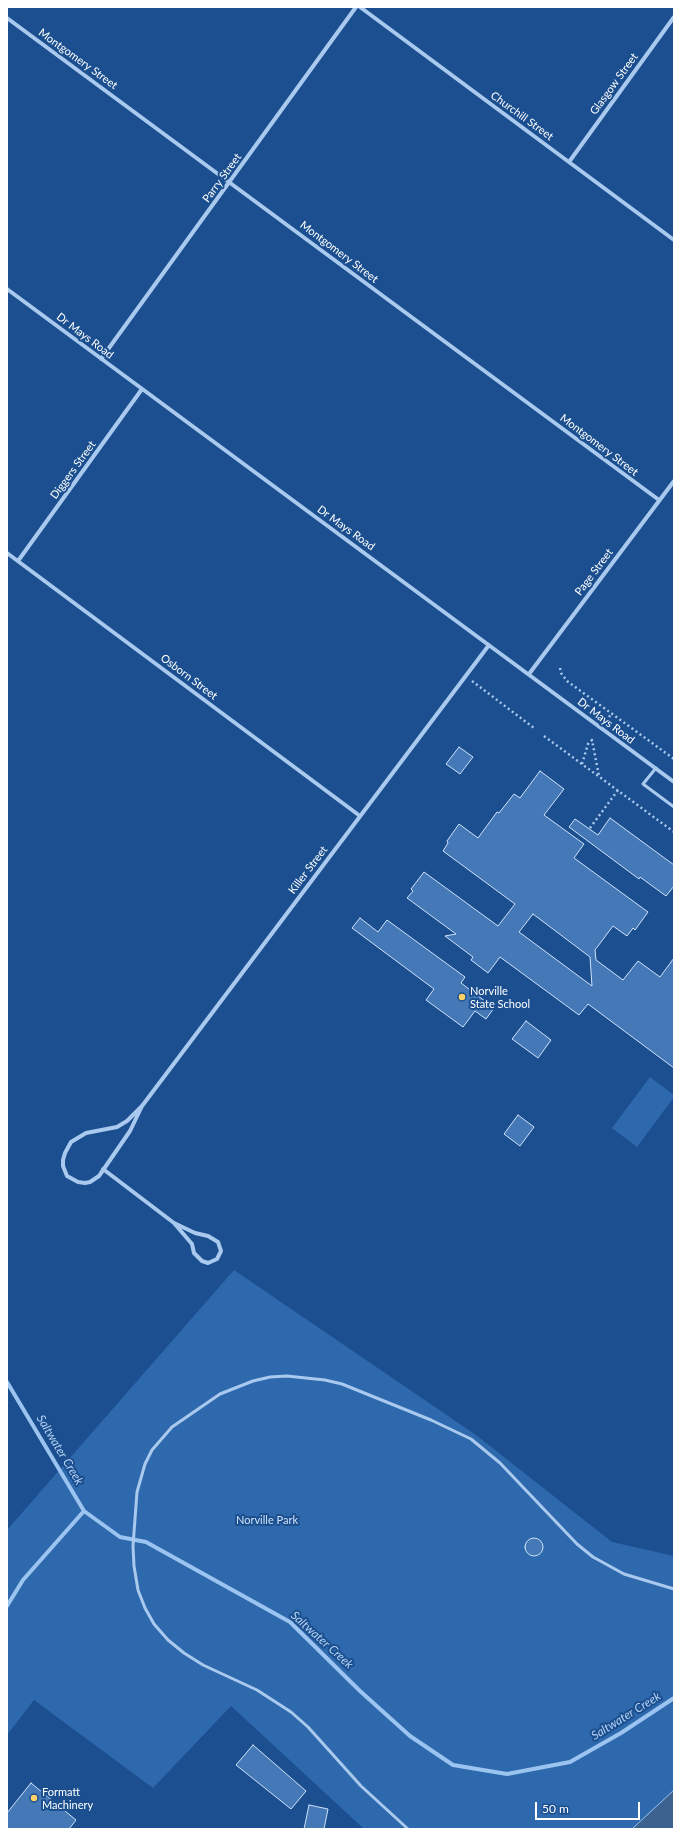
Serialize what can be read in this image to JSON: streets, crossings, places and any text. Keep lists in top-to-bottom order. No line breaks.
{"streets":{"street":["Montgomery Street","Glasgow Street","Churchill Street","Parry Street","Dr Mays Road","Diggers Street","Page Street","Osborn Street","Killer Street"]},"crossings":[["Montgomery Street","Parry Street"],["Montgomery Street","Page Street"],["Glasgow Street","Churchill Street"],["Parry Street","Dr Mays Road"],["Dr Mays Road","Diggers Street"],["Dr Mays Road","Page Street"],["Dr Mays Road","Killer Street"],["Diggers Street","Osborn Street"],["Osborn Street","Killer Street"]],"water":["Saltwater Creek"],"parks":["Norville Park"],"places":["Norville State School","Formatt Machinery"],"scale_bar":"50 m"}
